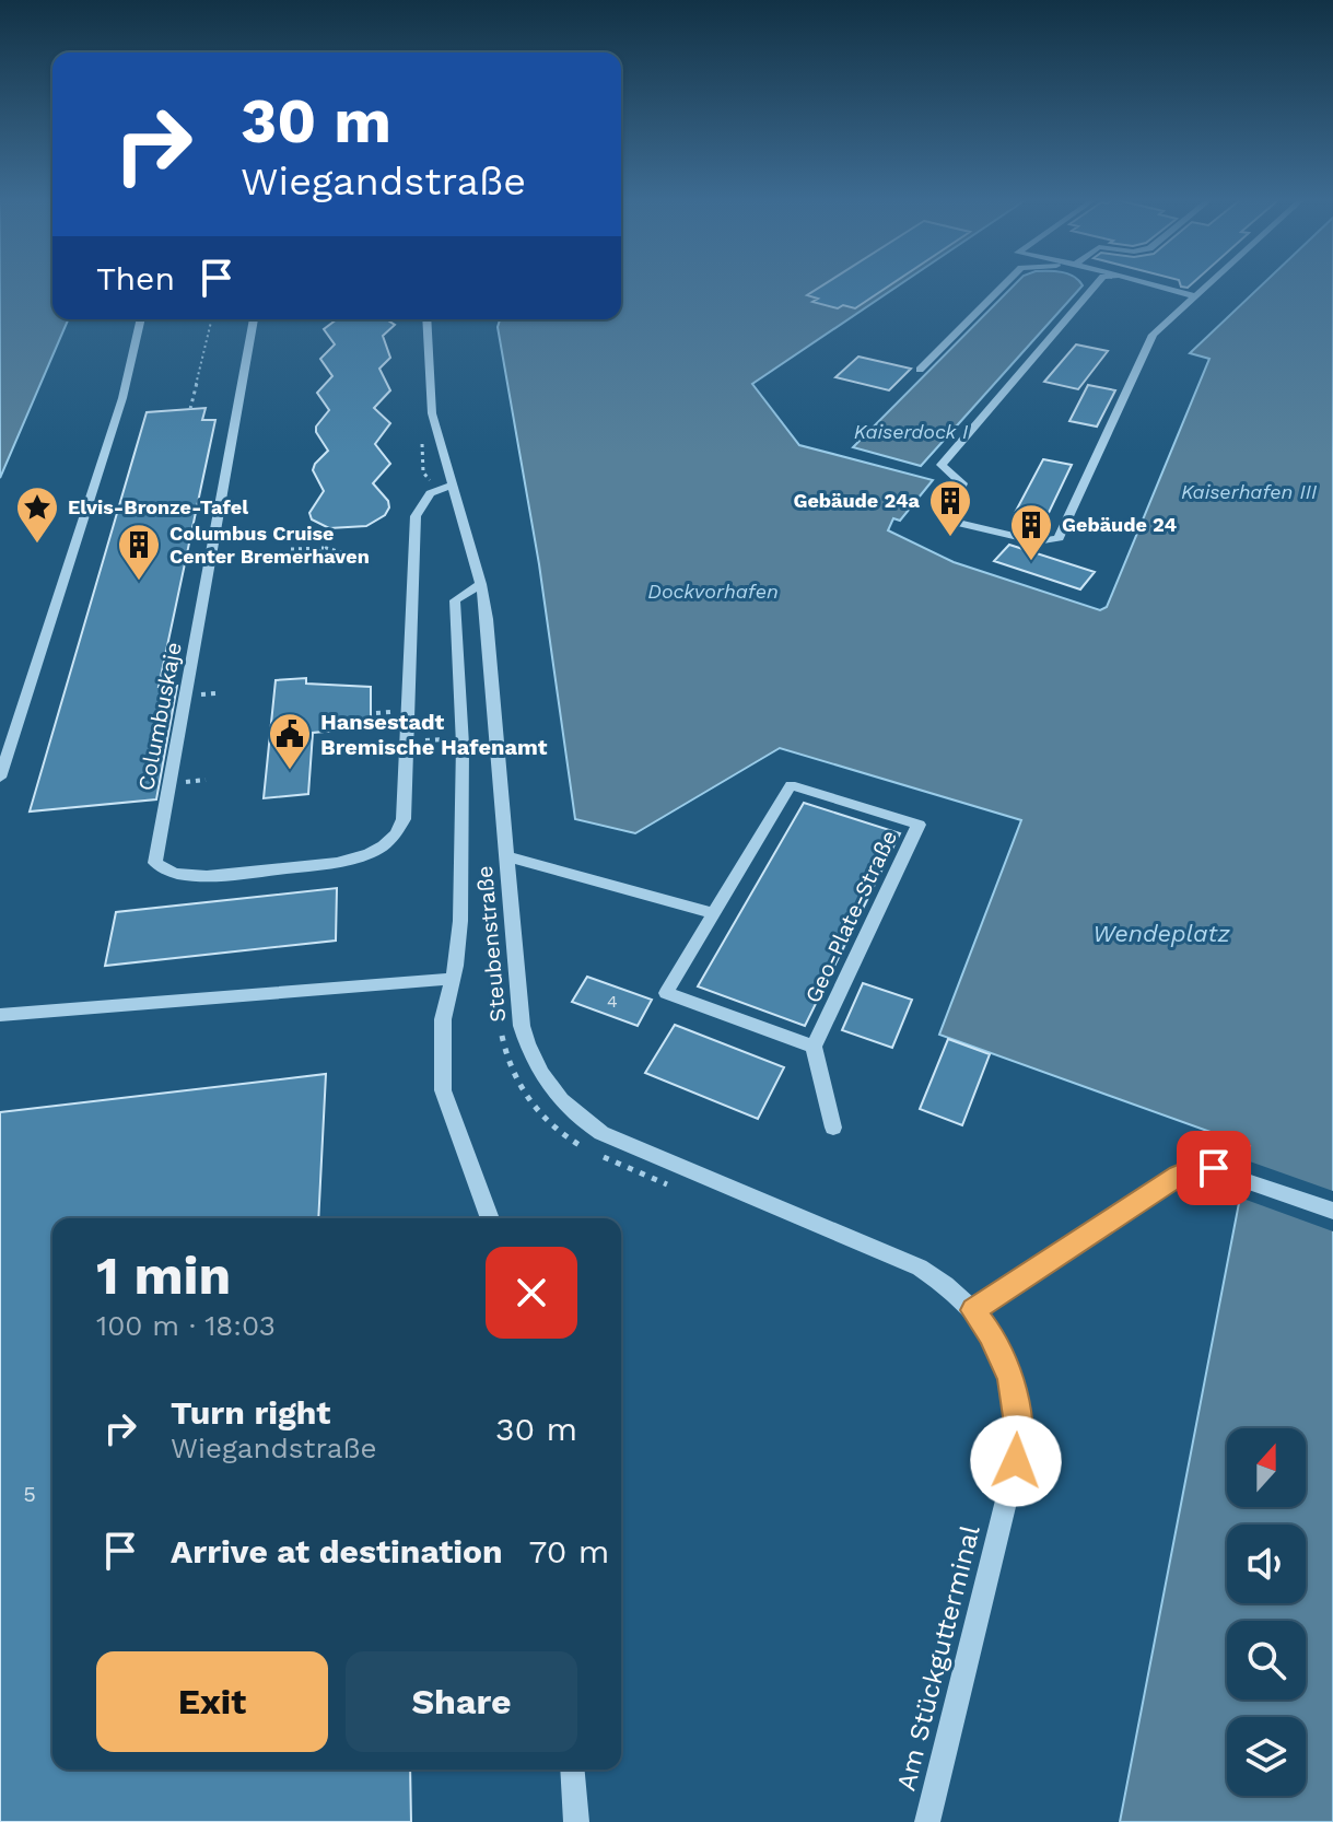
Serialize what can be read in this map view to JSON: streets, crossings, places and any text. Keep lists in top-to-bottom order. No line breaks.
{"streets":{"street":["Columbuskaje","Geo-Plate-Straße","Steubenstraße","Am Stückgutterminal"]},"crossings":[["Columbuskaje","Steubenstraße"],["Steubenstraße","Am Stückgutterminal"]],"water":["Kaiserdock I","Kaiserhafen III","Dockvorhafen","Wendeplatz"],"places":{"building":["Gebäude 24a","Gebäude 24","Columbus Cruise Center Bremerhaven"],"place":["Elvis-Bronze-Tafel"],"public building":["Hansestadt Bremische Hafenamt"]},"house_numbers":["4","5"],"north":"top","page":{"turn":["30 m","Wiegandstraße"],"then":"Then","heading":["1 min","100 m · 18:03"],"list":[{"name":"Turn right","note":"Wiegandstraße","value":"30 m"},{"name":"Arrive at destination","value":"70 m"}],"buttons":["Exit","Share"]}}
